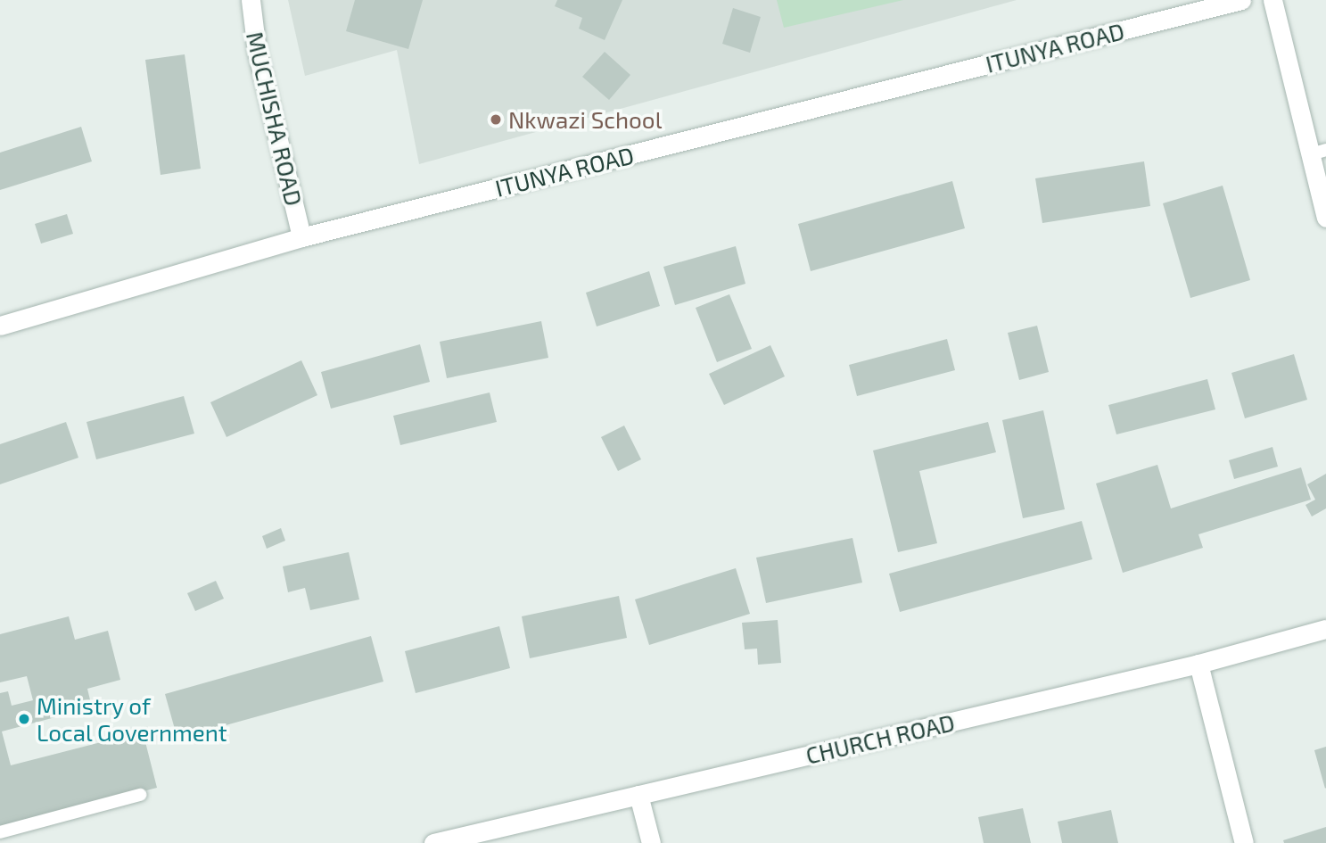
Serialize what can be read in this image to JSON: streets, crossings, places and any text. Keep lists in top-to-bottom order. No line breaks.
{"streets":{"street":["ITUNYA ROAD","MUCHISHA ROAD","CHURCH ROAD"]},"crossings":[["ITUNYA ROAD","MUCHISHA ROAD"]],"places":["Nkwazi School","Ministry of Local Government"]}
